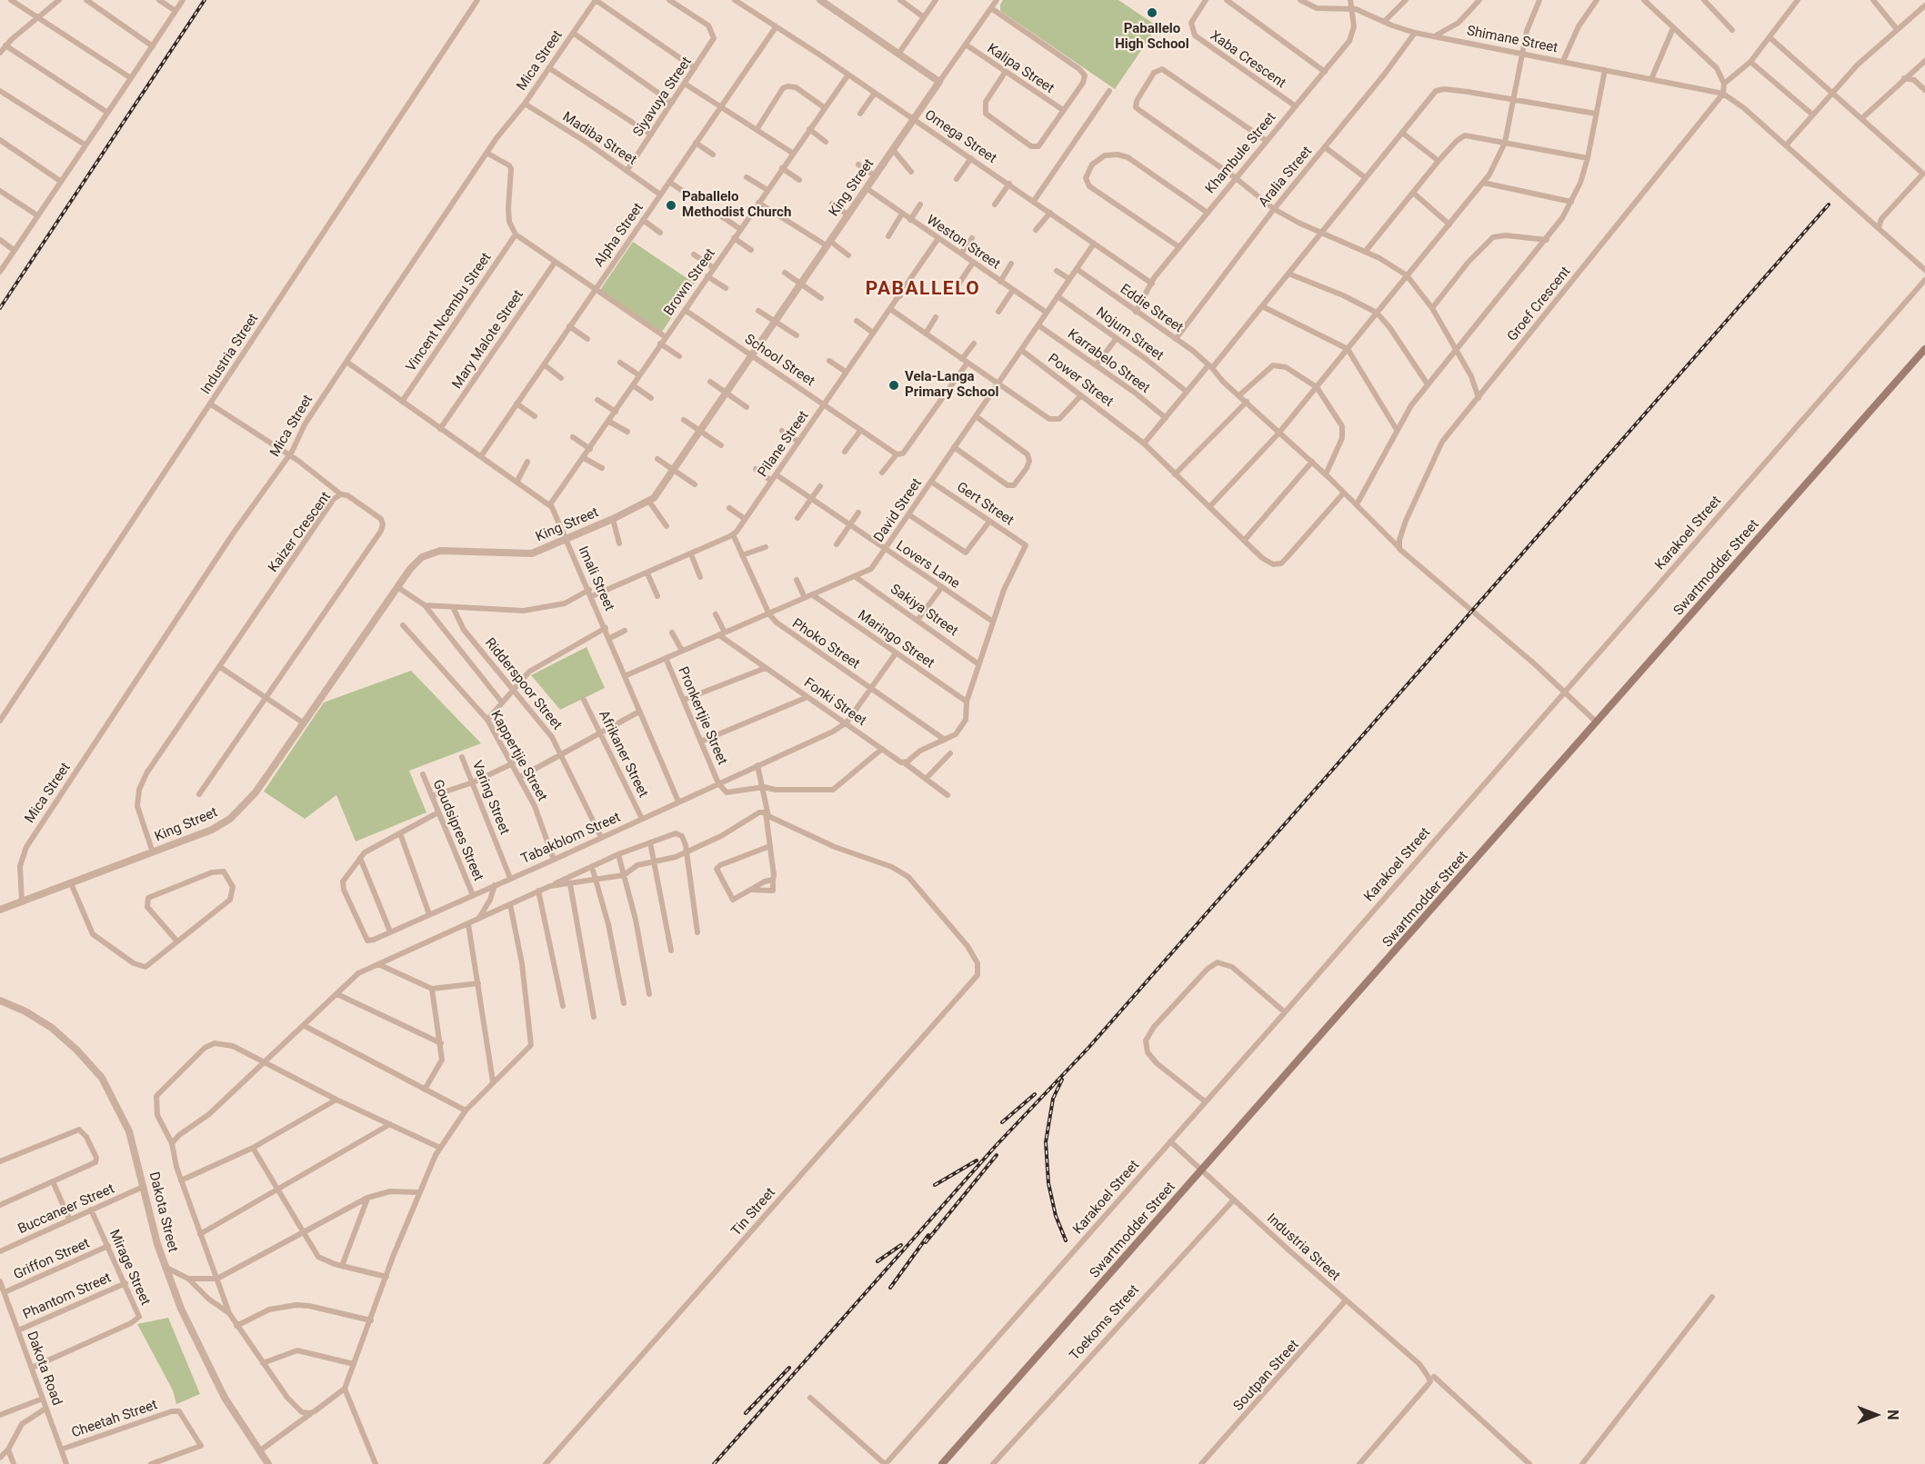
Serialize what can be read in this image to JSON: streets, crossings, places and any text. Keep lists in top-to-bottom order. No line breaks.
{"streets":{"main road":["Swartmodder Street"],"street":["Shimane Street","Xaba Crescent","Mica Street","Kalipa Street","Siyavuya Street","Omega Street","Madiba Street","Khambule Street","Aralia Street","King Street","Alpha Street","Weston Street","Brown Street","Groef Crescent","Eddie Street","Vincent Ncembu Street","Nojum Street","Mary Malote Street","Industria Street","School Street","Karrabelo Street","Power Street","Pilane Street","Gert Street","David Street","Kaizer Crescent","Karakoel Street","Lovers Lane","Imali Street","Sakiya Street","Maringo Street","Phoko Street","Ridderspoor Street","Fonki Street","Pronkertjie Street","Afrikaner Street","Kappertjie Street","Varing Street","Goudsipres Street","Tabakblom Street","Buccaneer Street","Dakota Street","Tin Street","Griffon Street","Mirage Street","Phantom Street","Toekoms Street","Dakota Road","Soutpan Street","Cheetah Street"]},"crossings":[["Shimane Street","Aralia Street"],["Shimane Street","Groef Crescent"],["Xaba Crescent","Khambule Street"],["Mica Street","Madiba Street"],["Mica Street","King Street"],["Mica Street","Imali Street"],["Kalipa Street","King Street"],["Siyavuya Street","Madiba Street"],["Omega Street","Khambule Street"],["Omega Street","King Street"],["Omega Street","Alpha Street"],["Omega Street","Brown Street"],["Omega Street","David Street"],["Madiba Street","Alpha Street"],["Khambule Street","Eddie Street"],["Aralia Street","Eddie Street"],["King Street","Weston Street"],["King Street","School Street"],["King Street","Kaizer Crescent"],["King Street","Imali Street"],["Alpha Street","Imali Street"],["Weston Street","Pilane Street"],["Weston Street","David Street"],["Brown Street","School Street"],["Brown Street","Imali Street"],["Groef Crescent","Eddie Street"],["Eddie Street","Power Street"],["Eddie Street","David Street"],["Vincent Ncembu Street","Imali Street"],["Nojum Street","David Street"],["Mary Malote Street","Imali Street"],["Industria Street","Karakoel Street"],["Industria Street","Swartmodder Street"],["Industria Street","Toekoms Street"],["Industria Street","Soutpan Street"],["School Street","Pilane Street"],["Karrabelo Street","David Street"],["Power Street","David Street"],["Pilane Street","Lovers Lane"],["Pilane Street","Imali Street"],["Pilane Street","Phoko Street"],["Pilane Street","Ridderspoor Street"],["Gert Street","David Street"],["Gert Street","Lovers Lane"],["David Street","Lovers Lane"],["David Street","Imali Street"],["David Street","Sakiya Street"],["David Street","Maringo Street"],["David Street","Phoko Street"],["David Street","Fonki Street"],["David Street","Pronkertjie Street"],["Imali Street","Tabakblom Street"],["Ridderspoor Street","Tabakblom Street"],["Fonki Street","Tabakblom Street"],["Pronkertjie Street","Tabakblom Street"],["Afrikaner Street","Tabakblom Street"],["Kappertjie Street","Tabakblom Street"],["Varing Street","Tabakblom Street"],["Goudsipres Street","Tabakblom Street"],["Buccaneer Street","Dakota Street"],["Buccaneer Street","Mirage Street"],["Griffon Street","Mirage Street"],["Griffon Street","Dakota Road"],["Mirage Street","Phantom Street"],["Mirage Street","Dakota Road"],["Phantom Street","Dakota Road"],["Dakota Road","Cheetah Street"]],"districts":["PABALLELO"],"places":["Paballelo High School","Paballelo Methodist Church","Vela-Langa Primary School"],"north":"right"}
